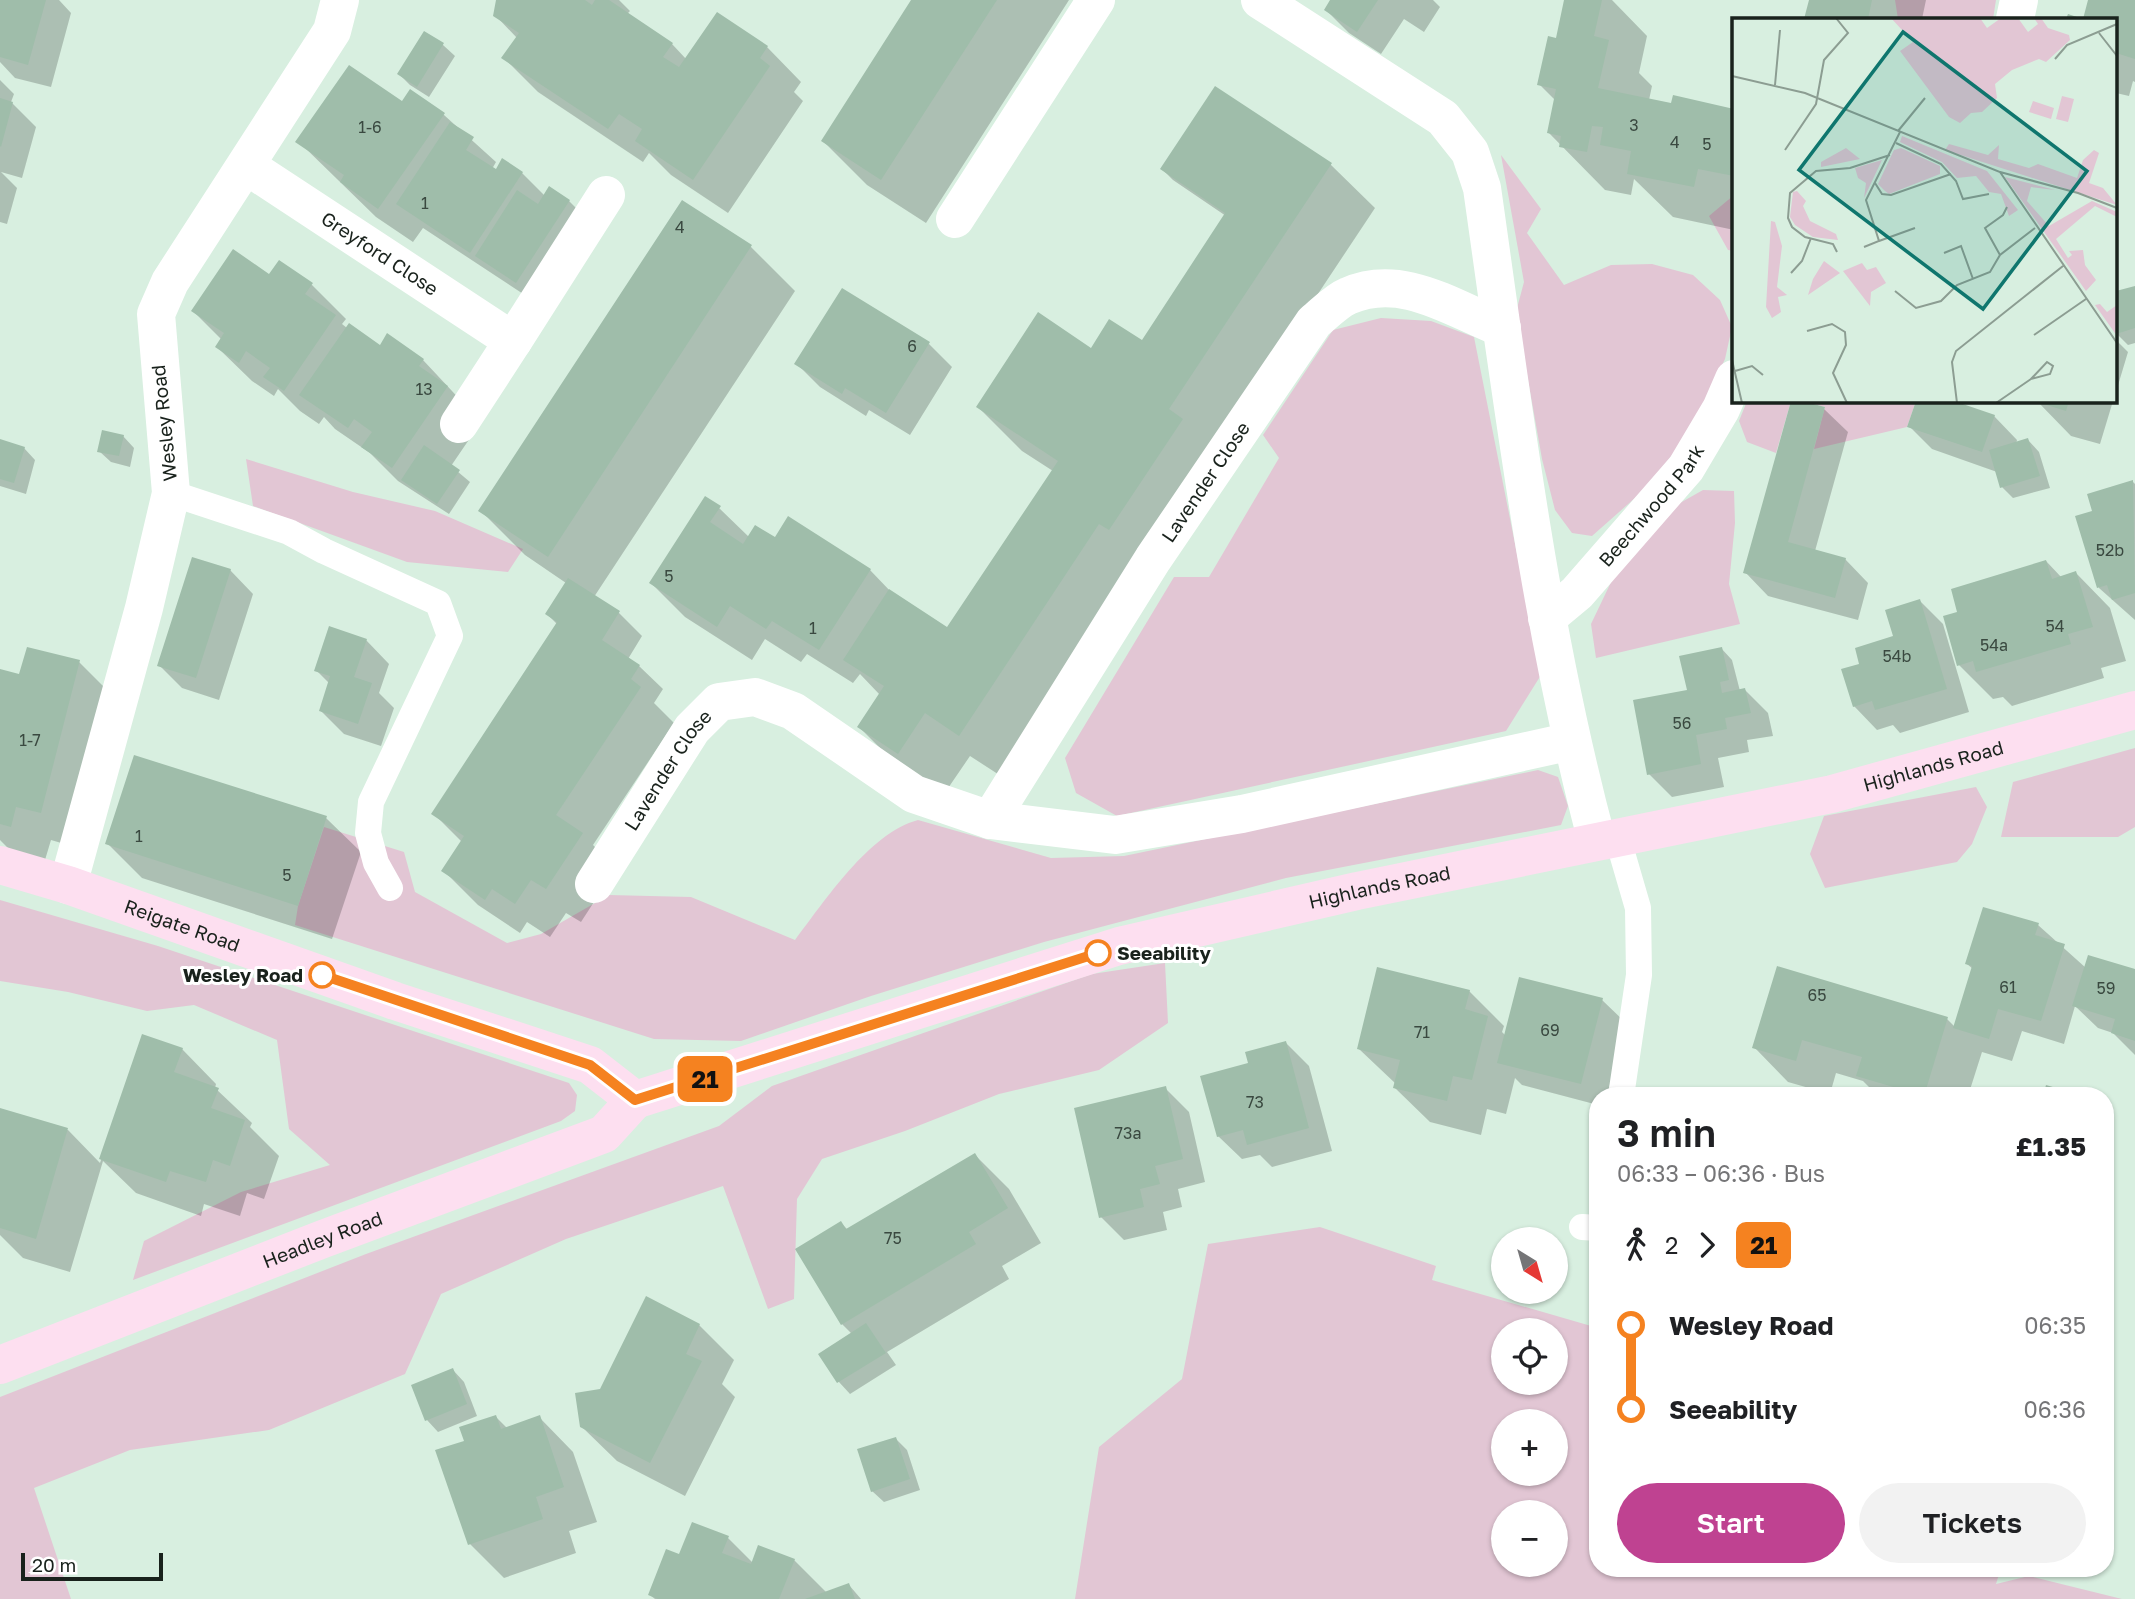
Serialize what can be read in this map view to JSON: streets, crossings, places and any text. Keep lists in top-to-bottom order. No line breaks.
{"streets":{"main road":["Highlands Road","Reigate Road","Headley Road"],"street":["Greyford Close","Wesley Road","Lavender Close","Beechwood Park"]},"crossings":[["Greyford Close","Wesley Road"],["Wesley Road","Reigate Road"],["Highlands Road","Reigate Road"],["Highlands Road","Headley Road"],["Reigate Road","Headley Road"]],"places":["Seeability","Wesley Road"],"lines":["bus line 21"],"house_numbers":["3","1-6","4","5","1","4","6","13","52b","5","54","1","54a","54b","56","1-7","1","5","61","59","65","69","71","73","73a","75"],"scale_bar":"20 m","north":"bottom right","page":{"on_map":"21","heading":["3 min","06:33 – 06:36 · Bus","£1.35"],"legs":["2","21"],"map_buttons":["+","−"],"list":[{"name":"Wesley Road","value":"06:35"},{"name":"Seeability","value":"06:36"}],"buttons":["Start","Tickets"],"scale":"20 m"}}
